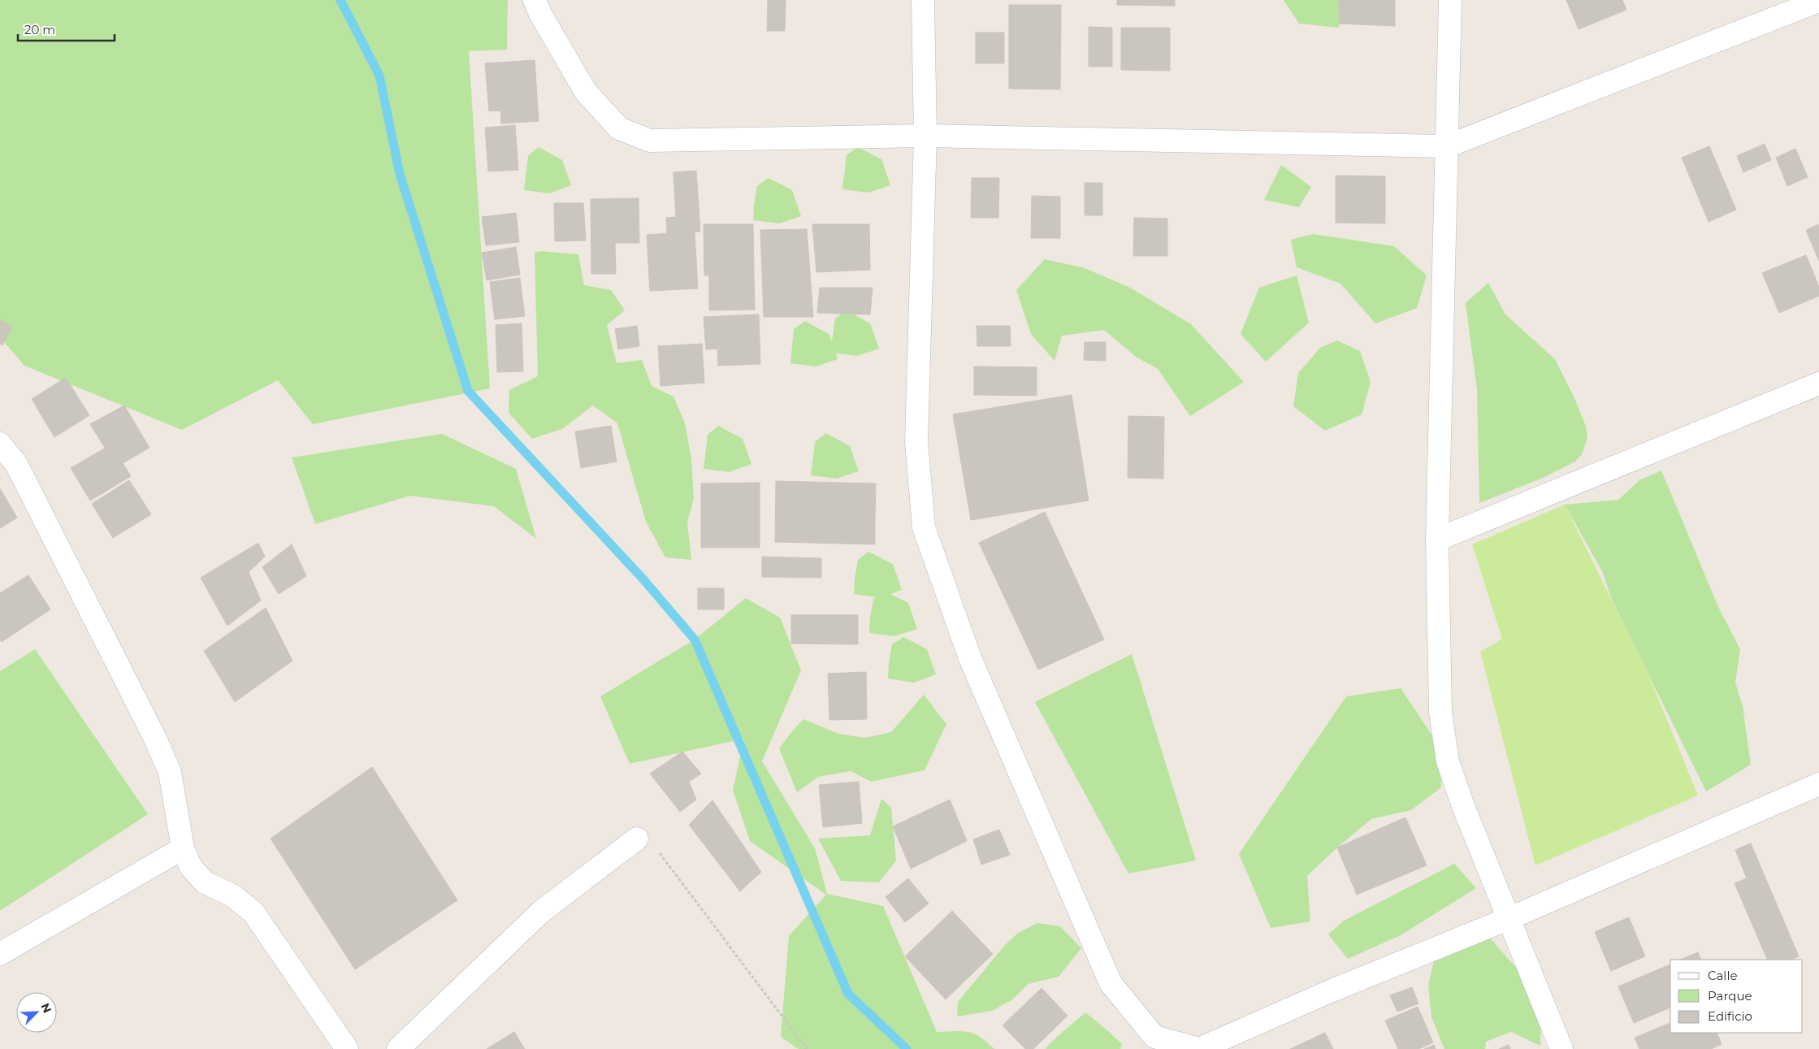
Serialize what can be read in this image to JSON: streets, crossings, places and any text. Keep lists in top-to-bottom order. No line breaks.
{"legend":["Calle","Parque","Edificio"],"scale_bar":"20 m","north":"top right"}
